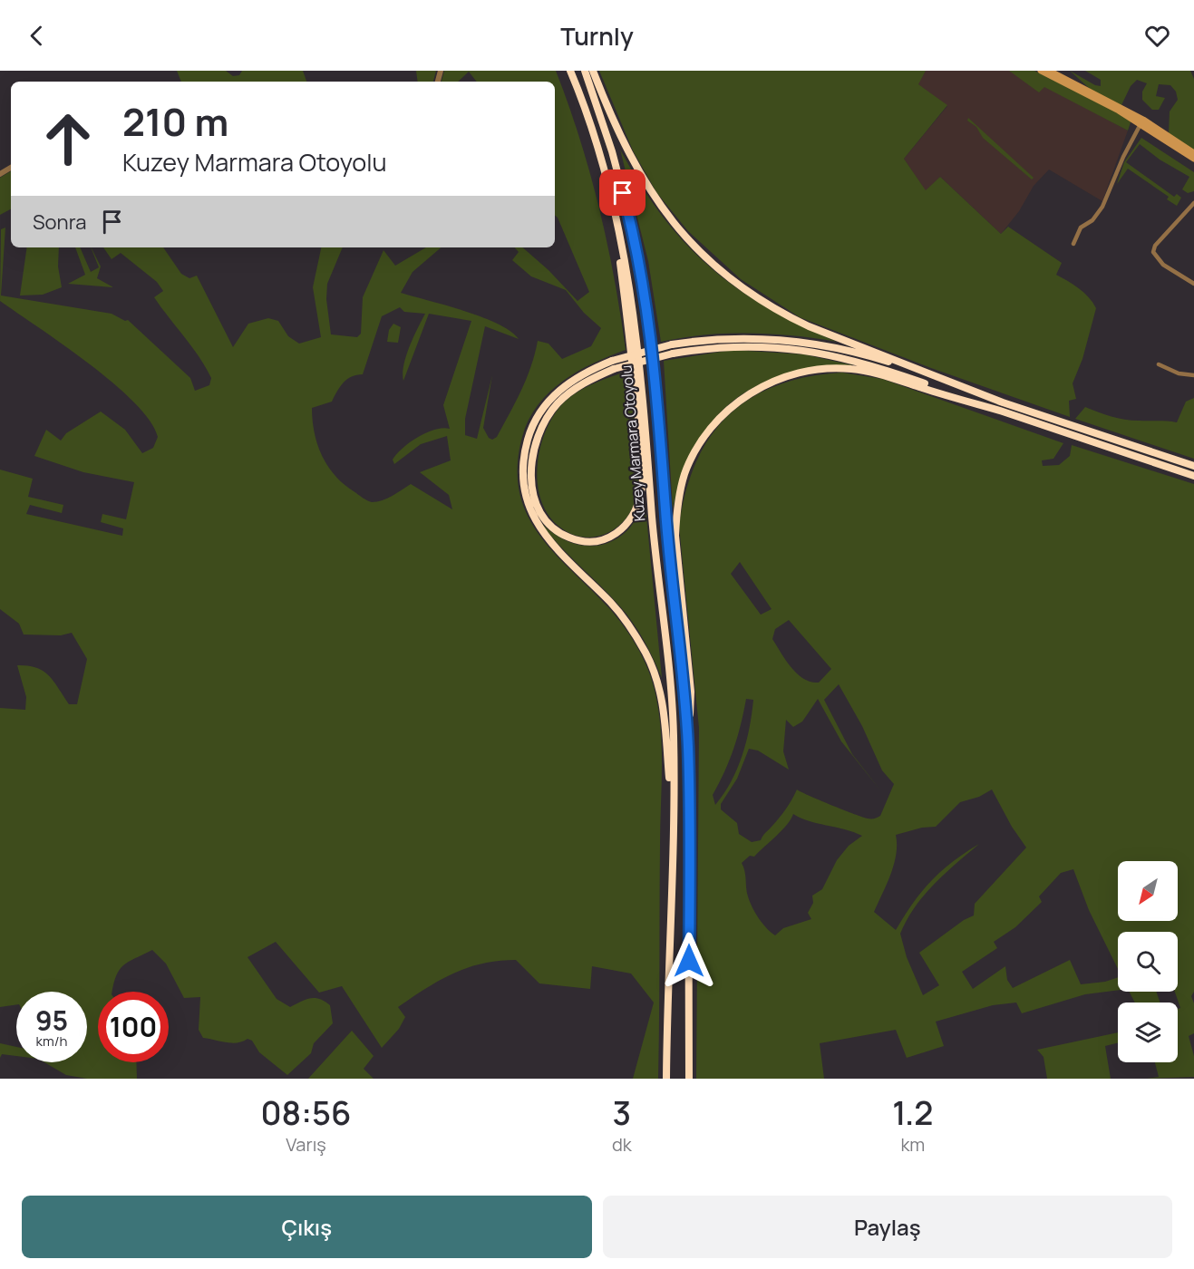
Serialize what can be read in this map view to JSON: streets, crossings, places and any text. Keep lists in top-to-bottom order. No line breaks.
{"streets":{"highway":["Kuzey Marmara Otoyolu"]},"north":"bottom left","page":{"header":"Turnly","turn":["210 m","Kuzey Marmara Otoyolu"],"then":"Sonra","speed":"95 km/h","limit":"100","eta":["08:56","Varış","3","dk","1.2","km"],"buttons":["Çıkış","Paylaş"]}}
